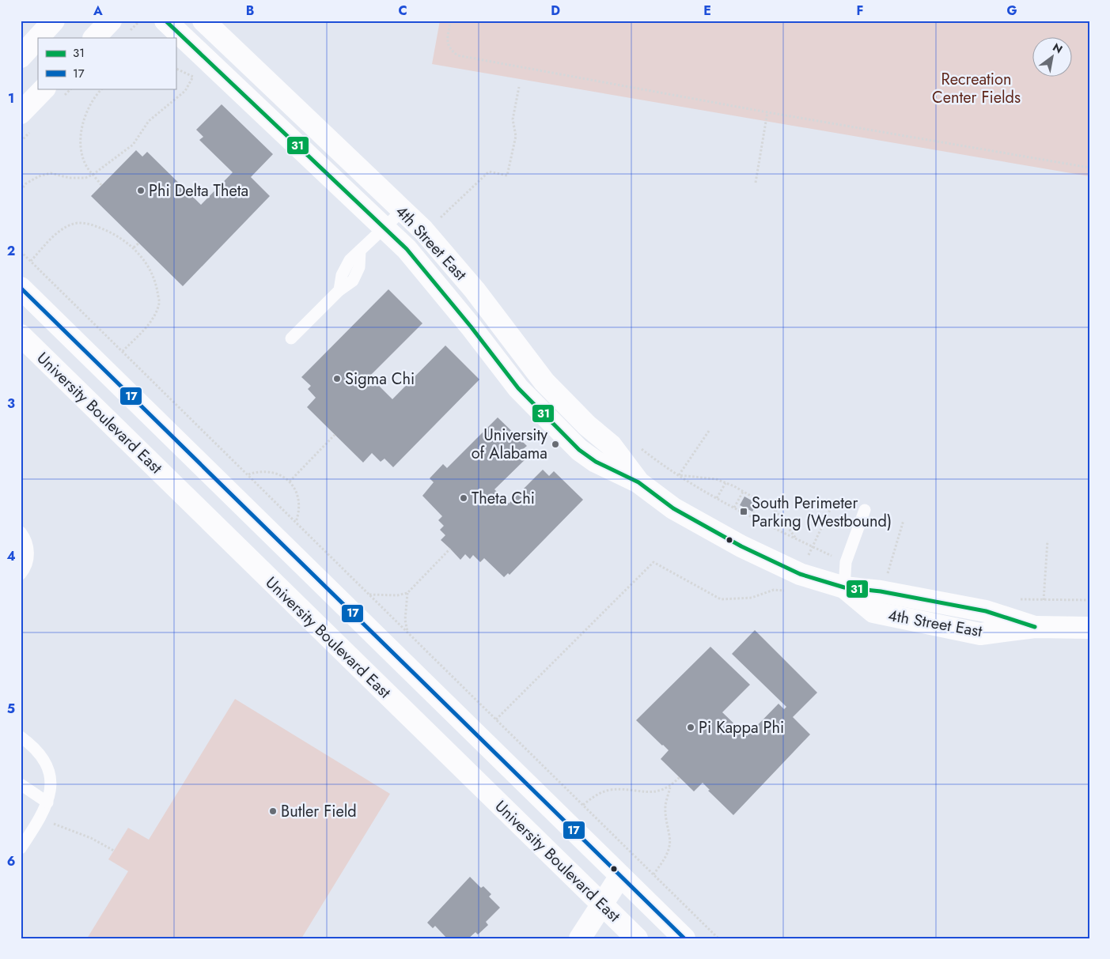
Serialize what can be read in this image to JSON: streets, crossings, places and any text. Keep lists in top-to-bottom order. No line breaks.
{"streets":{"street":["4th Street East","University Boulevard East"]},"parks":["Recreation Center Fields"],"places":{"other":["Phi Delta Theta","Sigma Chi","University of Alabama","Theta Chi","Pi Kappa Phi","Butler Field"],"transit":["South Perimeter Parking (Westbound)"]},"lines":["transit line 31","transit line 17"],"legend":["31","17"],"north":"top right","grid":{"columns":["A","B","C","D","E","F","G"],"rows":["1","2","3","4","5","6"]}}
